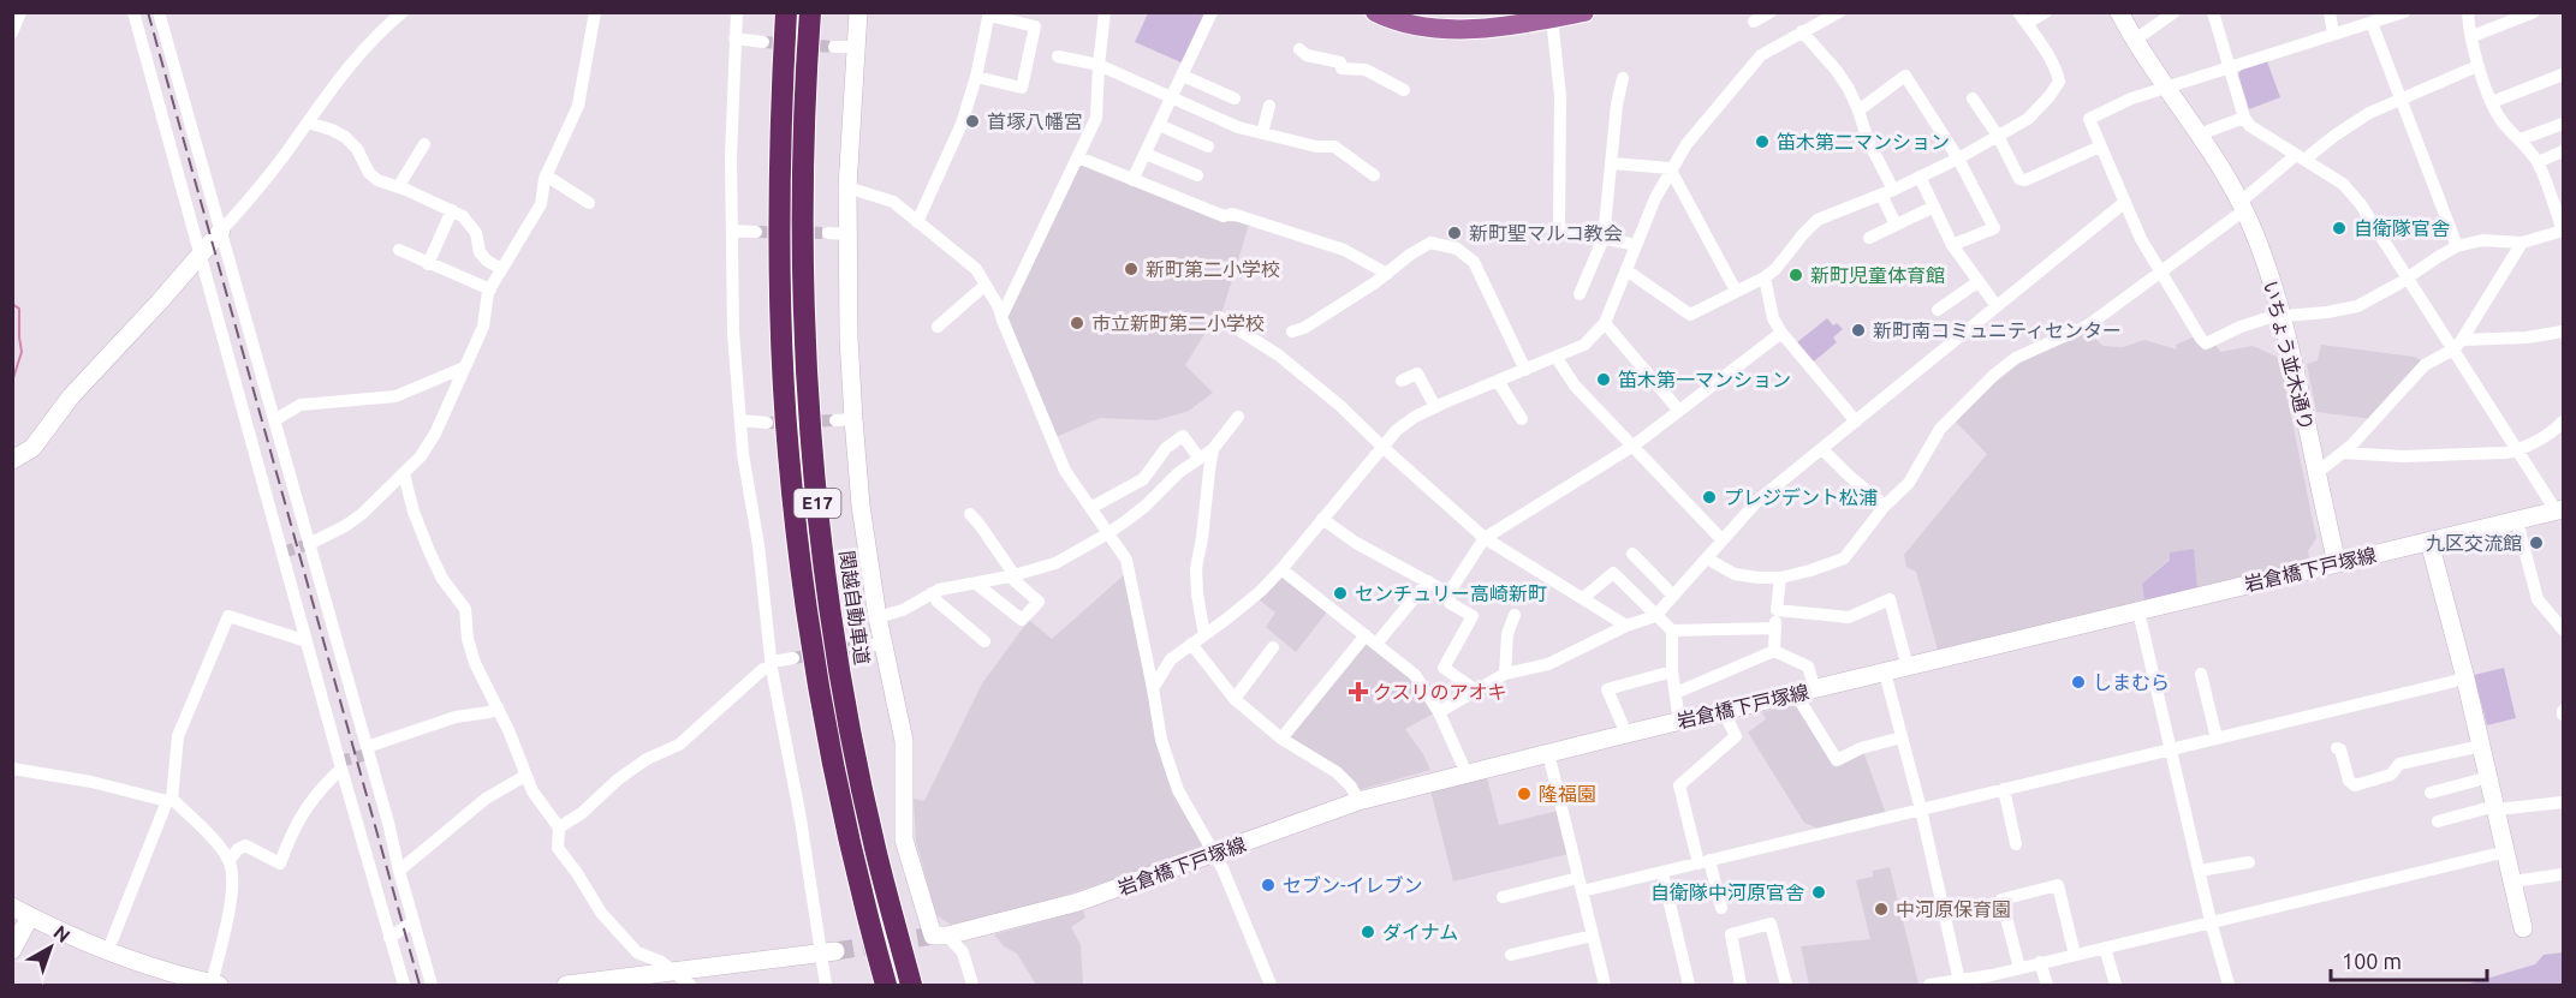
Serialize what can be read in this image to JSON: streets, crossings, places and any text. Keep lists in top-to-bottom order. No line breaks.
{"streets":{"highway":["E17","関越自動車道"],"street":["いちょう並木通り","岩倉橋下戸塚線"]},"crossings":[["いちょう並木通り","岩倉橋下戸塚線"]],"places":{"other":["首塚八幡宮","笛木第二マンション","自衛隊官舎","新町聖マルコ教会","新町第二小学校","新町児童体育館","市立新町第二小学校","新町南コミュニティセンター","笛木第一マンション","プレジデント松浦","九区交流館","センチュリー高崎新町","しまむら","隆福園","セブン-イレブン","自衛隊中河原官舎","中河原保育園","ダイナム"],"health":["クスリのアオキ"]},"scale_bar":"100 m","north":"top right"}
